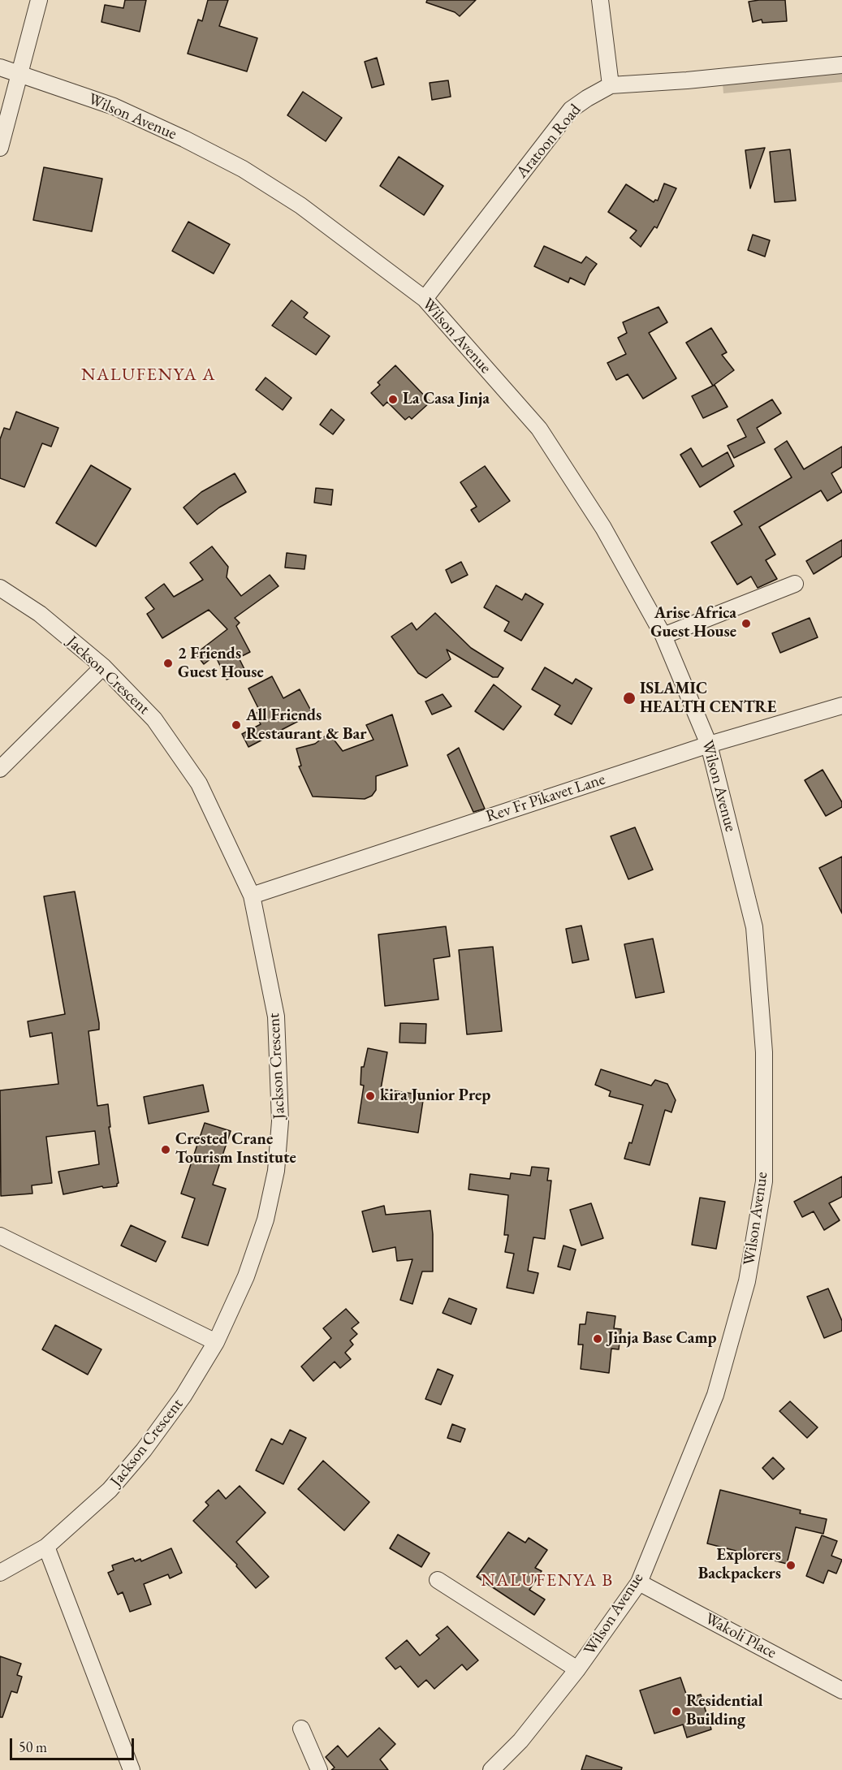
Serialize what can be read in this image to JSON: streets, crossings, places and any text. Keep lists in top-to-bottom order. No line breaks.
{"streets":{"street":["Wilson Avenue","Aratoon Road","Jackson Crescent","Rev Fr Pikavet Lane","Wakoli Place"]},"crossings":[["Wilson Avenue","Aratoon Road"],["Wilson Avenue","Rev Fr Pikavet Lane"],["Wilson Avenue","Wakoli Place"],["Jackson Crescent","Rev Fr Pikavet Lane"]],"districts":["NALUFENYA A","NALUFENYA B"],"places":["La Casa Jinja","Arise Africa Guest House","2 Friends Guest House","ISLAMIC HEALTH CENTRE","All Friends Restaurant & Bar","kira Junior Prep","Crested Crane Tourism Institute","Jinja Base Camp","Explorers Backpackers","Residential Building"],"scale_bar":"50 m"}
